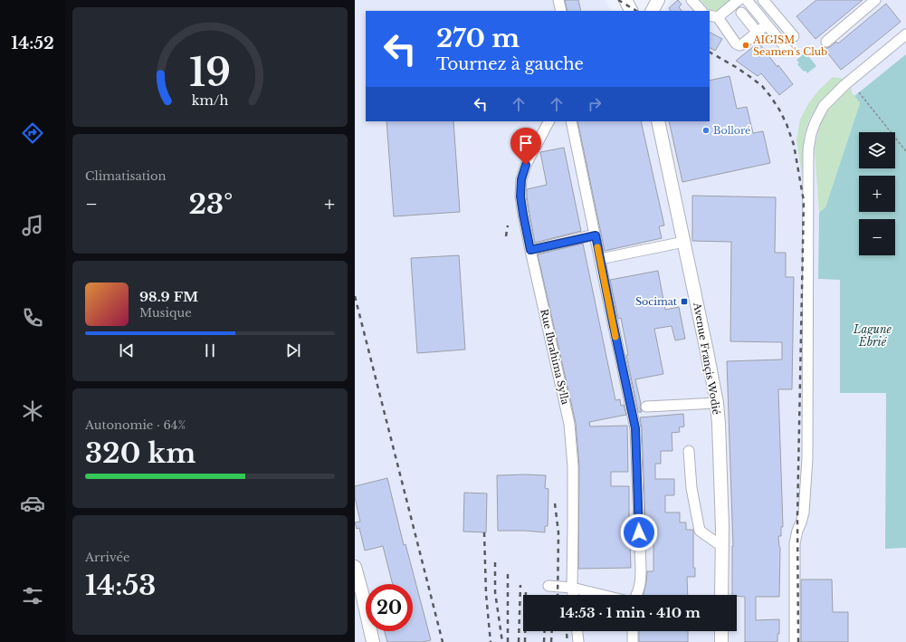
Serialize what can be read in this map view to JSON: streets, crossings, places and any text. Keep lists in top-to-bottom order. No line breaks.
{"streets":{"main road":["Avenue Françis Wodié"],"street":["Rue Ibrahima Sylla"]},"water":["Lagune Ébrié"],"places":{"other":["AIGISM Seamen's Club","Bolloré"],"transit":["Socimat"]},"page":{"tabs":"14:52","turn":["270 m","Tournez à gauche"],"map_buttons":["+","−"],"tile":["Climatisation",["Autonomie · 64%","320 km"],["Arrivée","14:53"]],"heat":["−","23°","+"],"song":["98.9 FM","Musique"],"limit":"20","trip":"14:53 · 1 min · 410 m","gauge":["19","km/h"]}}
